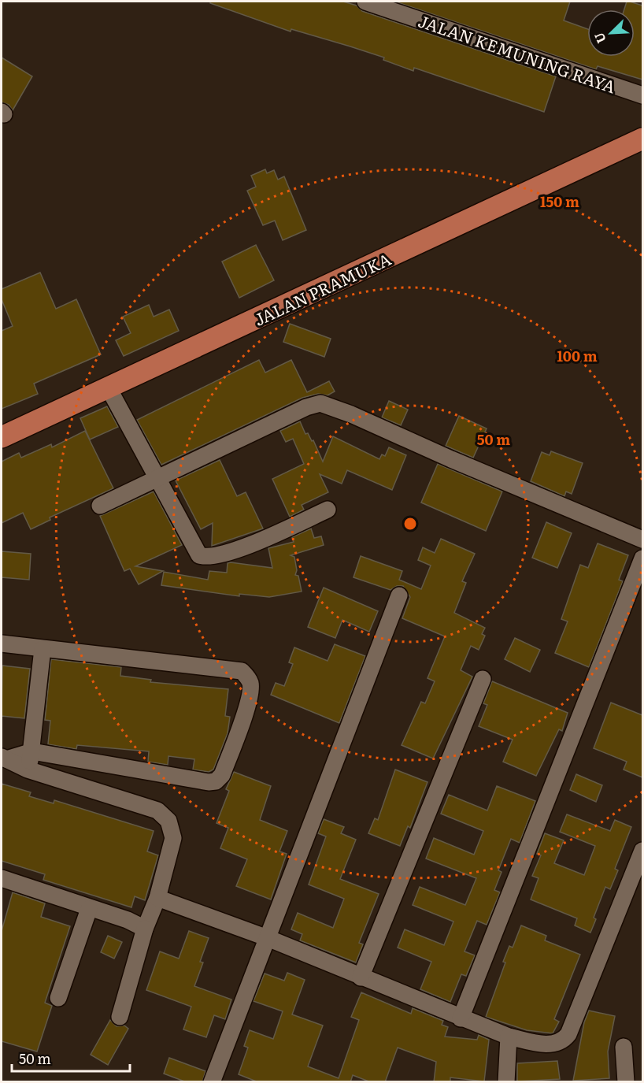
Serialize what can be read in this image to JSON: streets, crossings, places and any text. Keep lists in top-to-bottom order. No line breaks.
{"streets":{"main road":["JALAN PRAMUKA"],"street":["JALAN KEMUNING RAYA"]},"scale_bar":"50 m","north":"bottom left","rings":["150 m","100 m","50 m"]}
